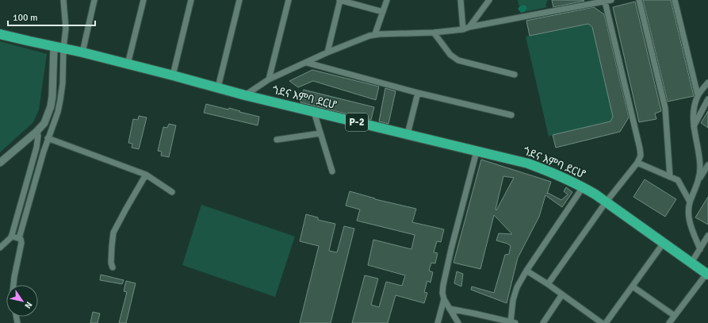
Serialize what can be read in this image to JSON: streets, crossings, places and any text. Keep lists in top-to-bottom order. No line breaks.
{"streets":{"highway":["ጎደና እምባ ደርሆ","P-2"]},"crossings":[["ጎደና እምባ ደርሆ","P-2"]],"scale_bar":"100 m","north":"bottom right"}
